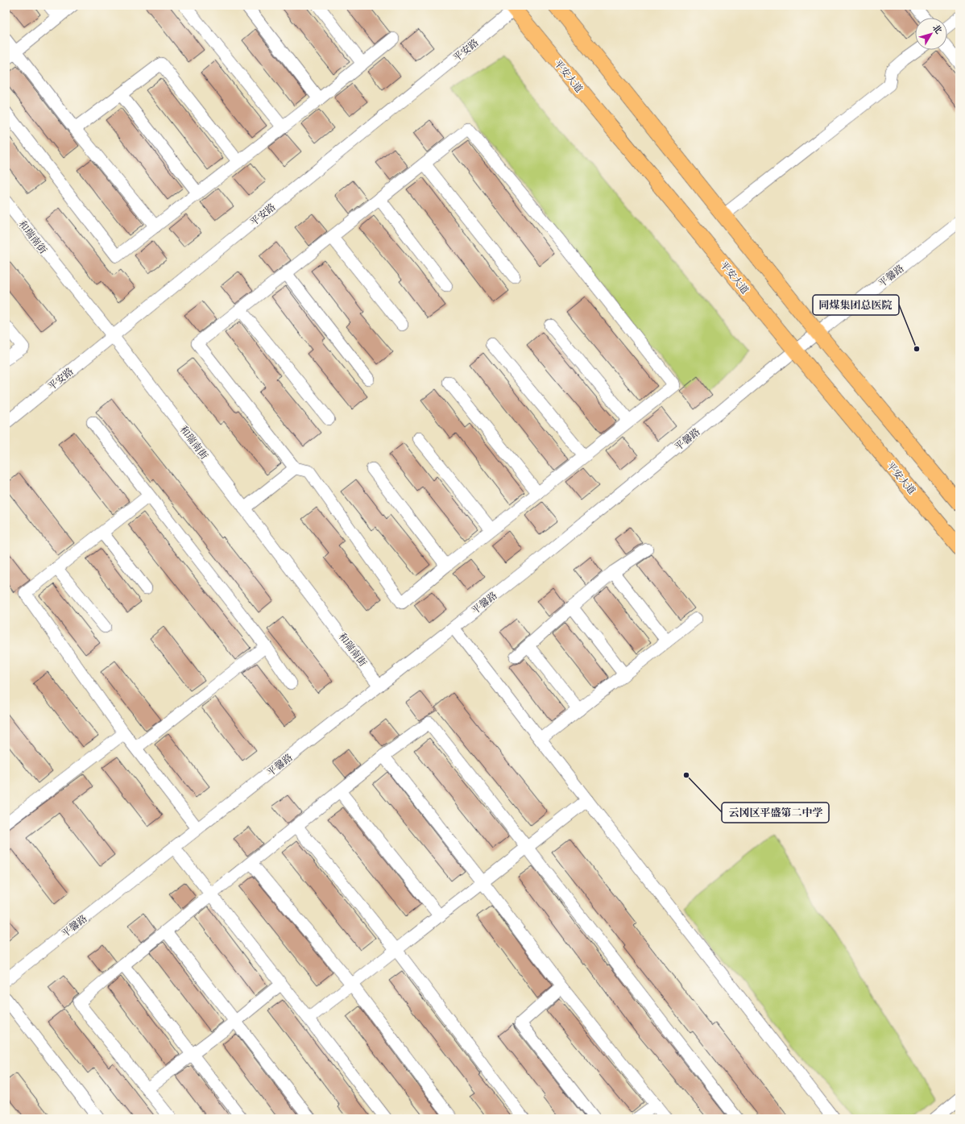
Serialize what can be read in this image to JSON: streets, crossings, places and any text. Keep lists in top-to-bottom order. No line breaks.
{"streets":{"main road":["平安大道"],"street":["平安路","和瑞南街","平馨路"]},"crossings":[["平安路","平安大道"],["平安路","和瑞南街"],["平安大道","平馨路"],["和瑞南街","平馨路"]],"places":["同煤集团总医院","云冈区平盛第二中学"],"north":"top right"}
